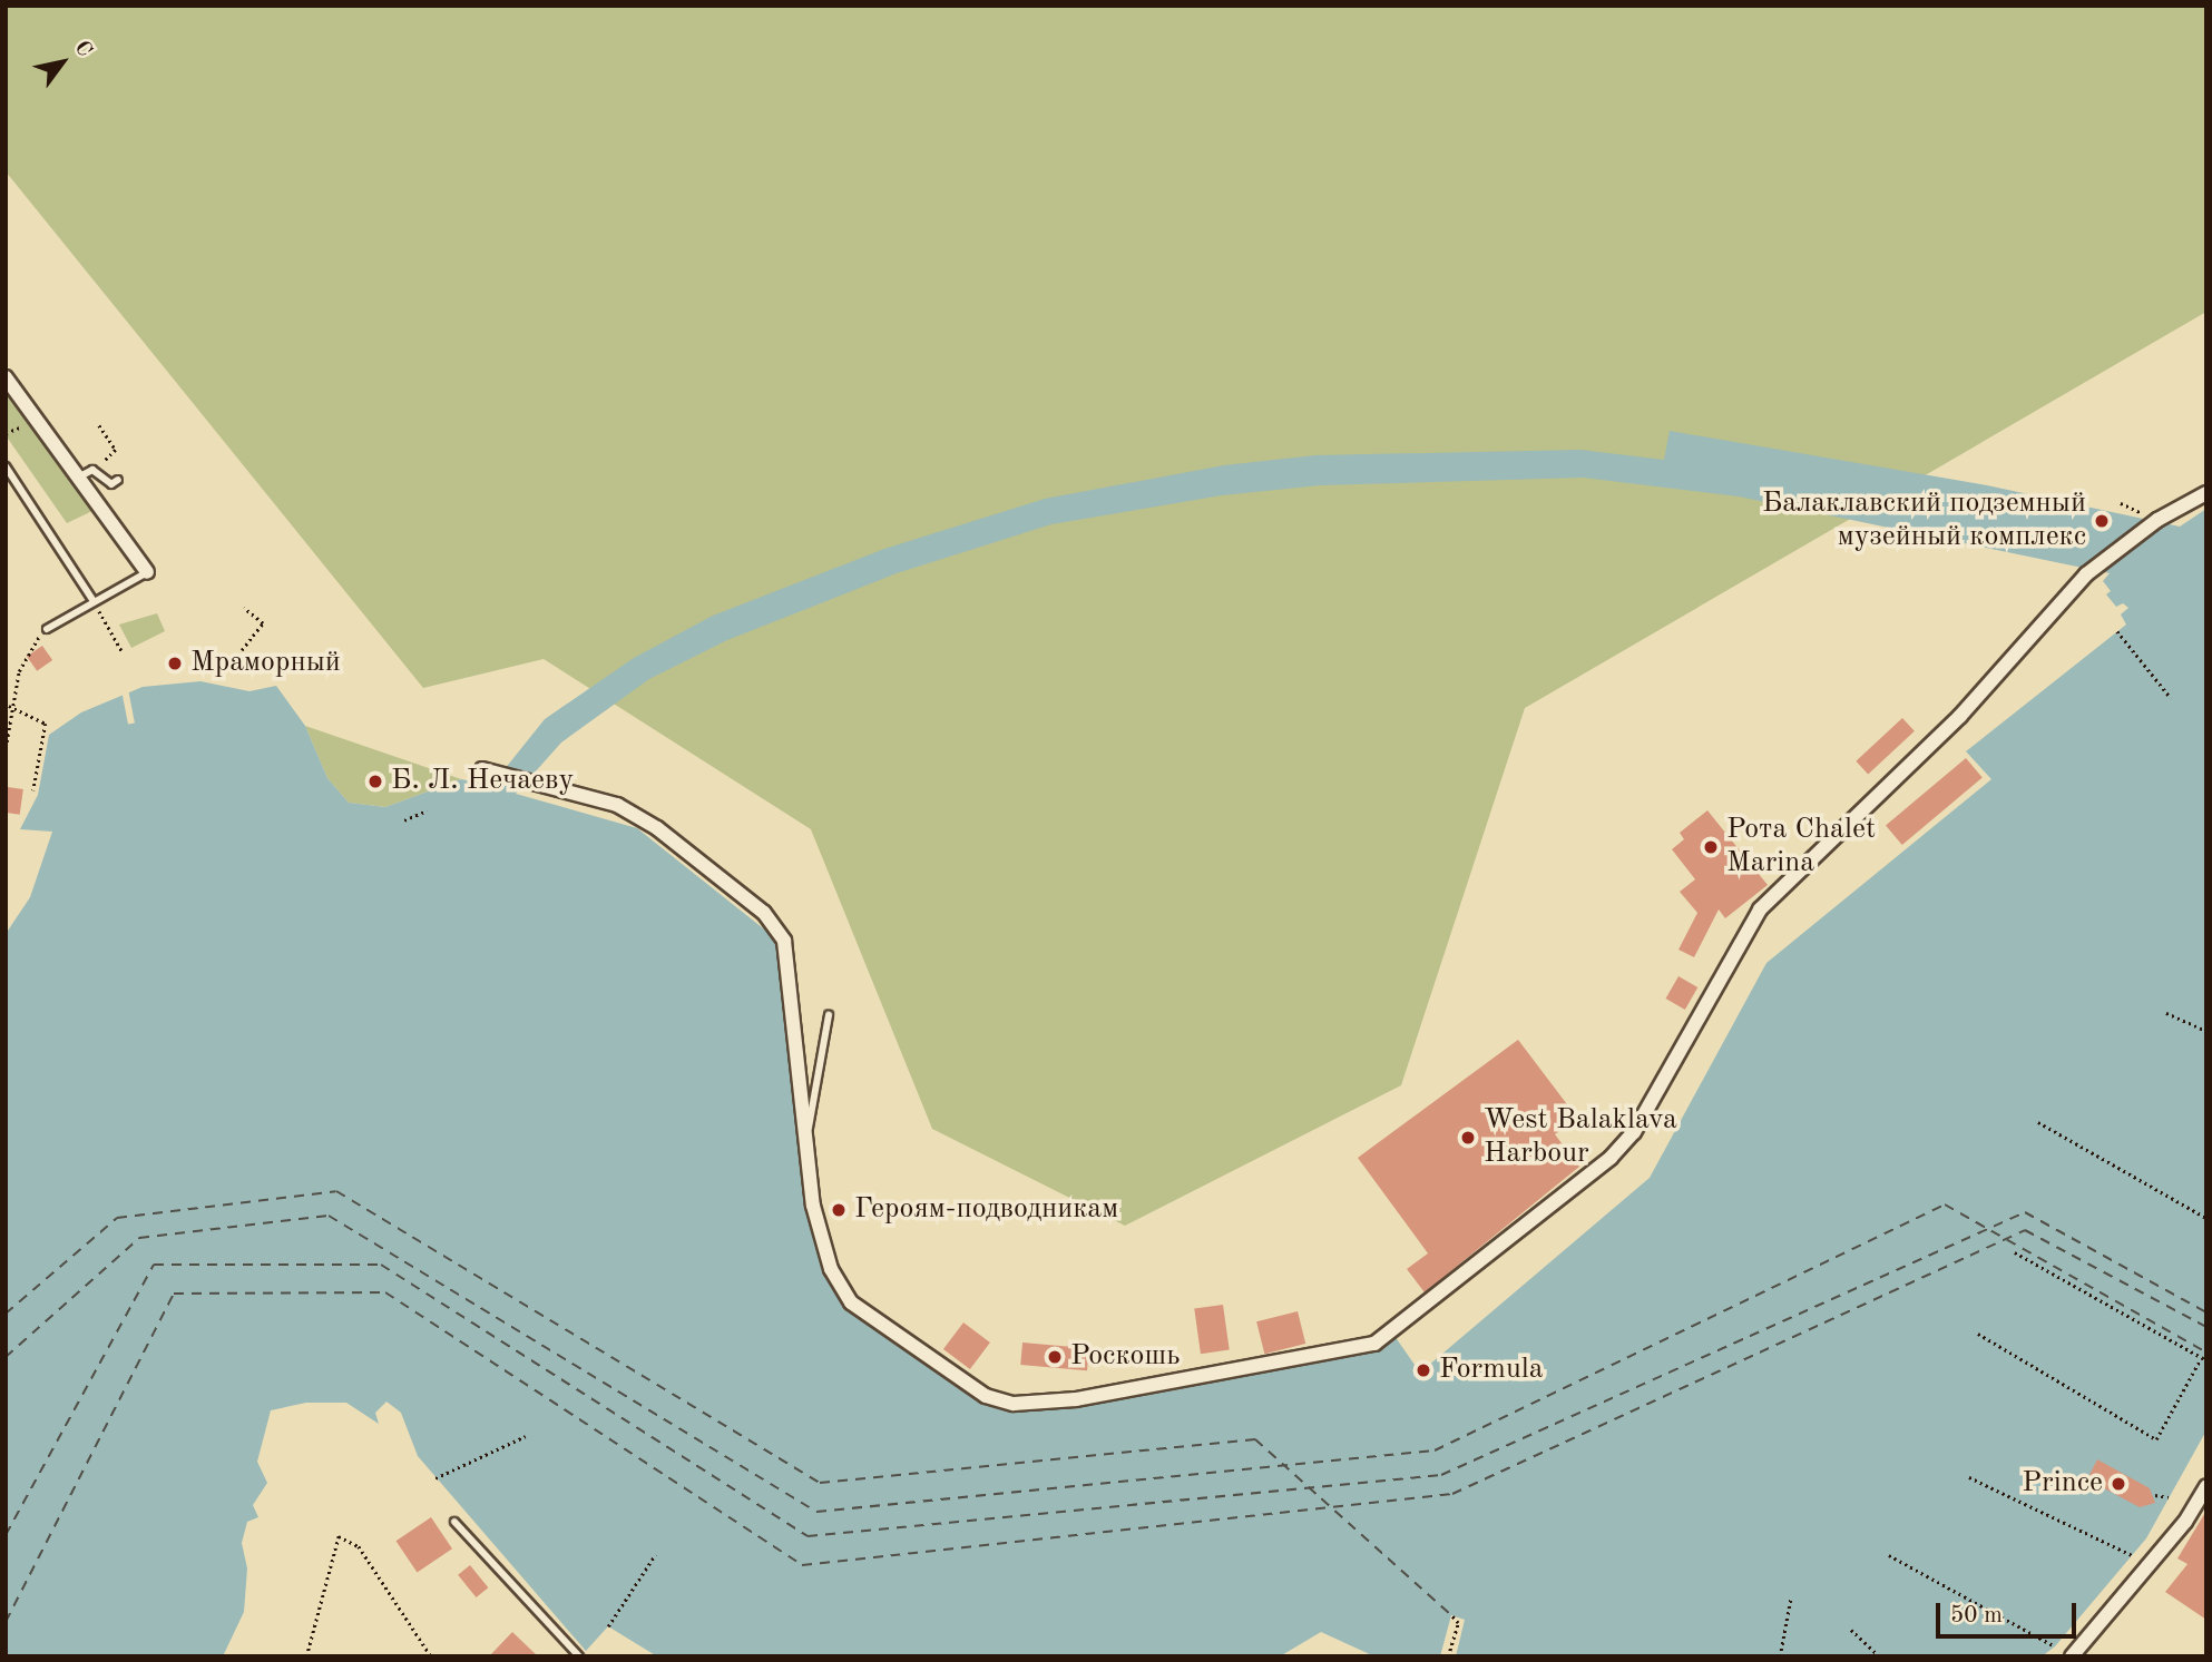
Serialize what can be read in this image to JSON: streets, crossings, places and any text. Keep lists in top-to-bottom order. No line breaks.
{"places":["Балаклавский подземный музейный комплекс","Мраморный","Б. Л. Нечаеву","Рота Chalet Marina","West Balaklava Harbour","Героям-подводникам","Роскошь","Formula","Prince"],"scale_bar":"50 m","north":"top right"}
